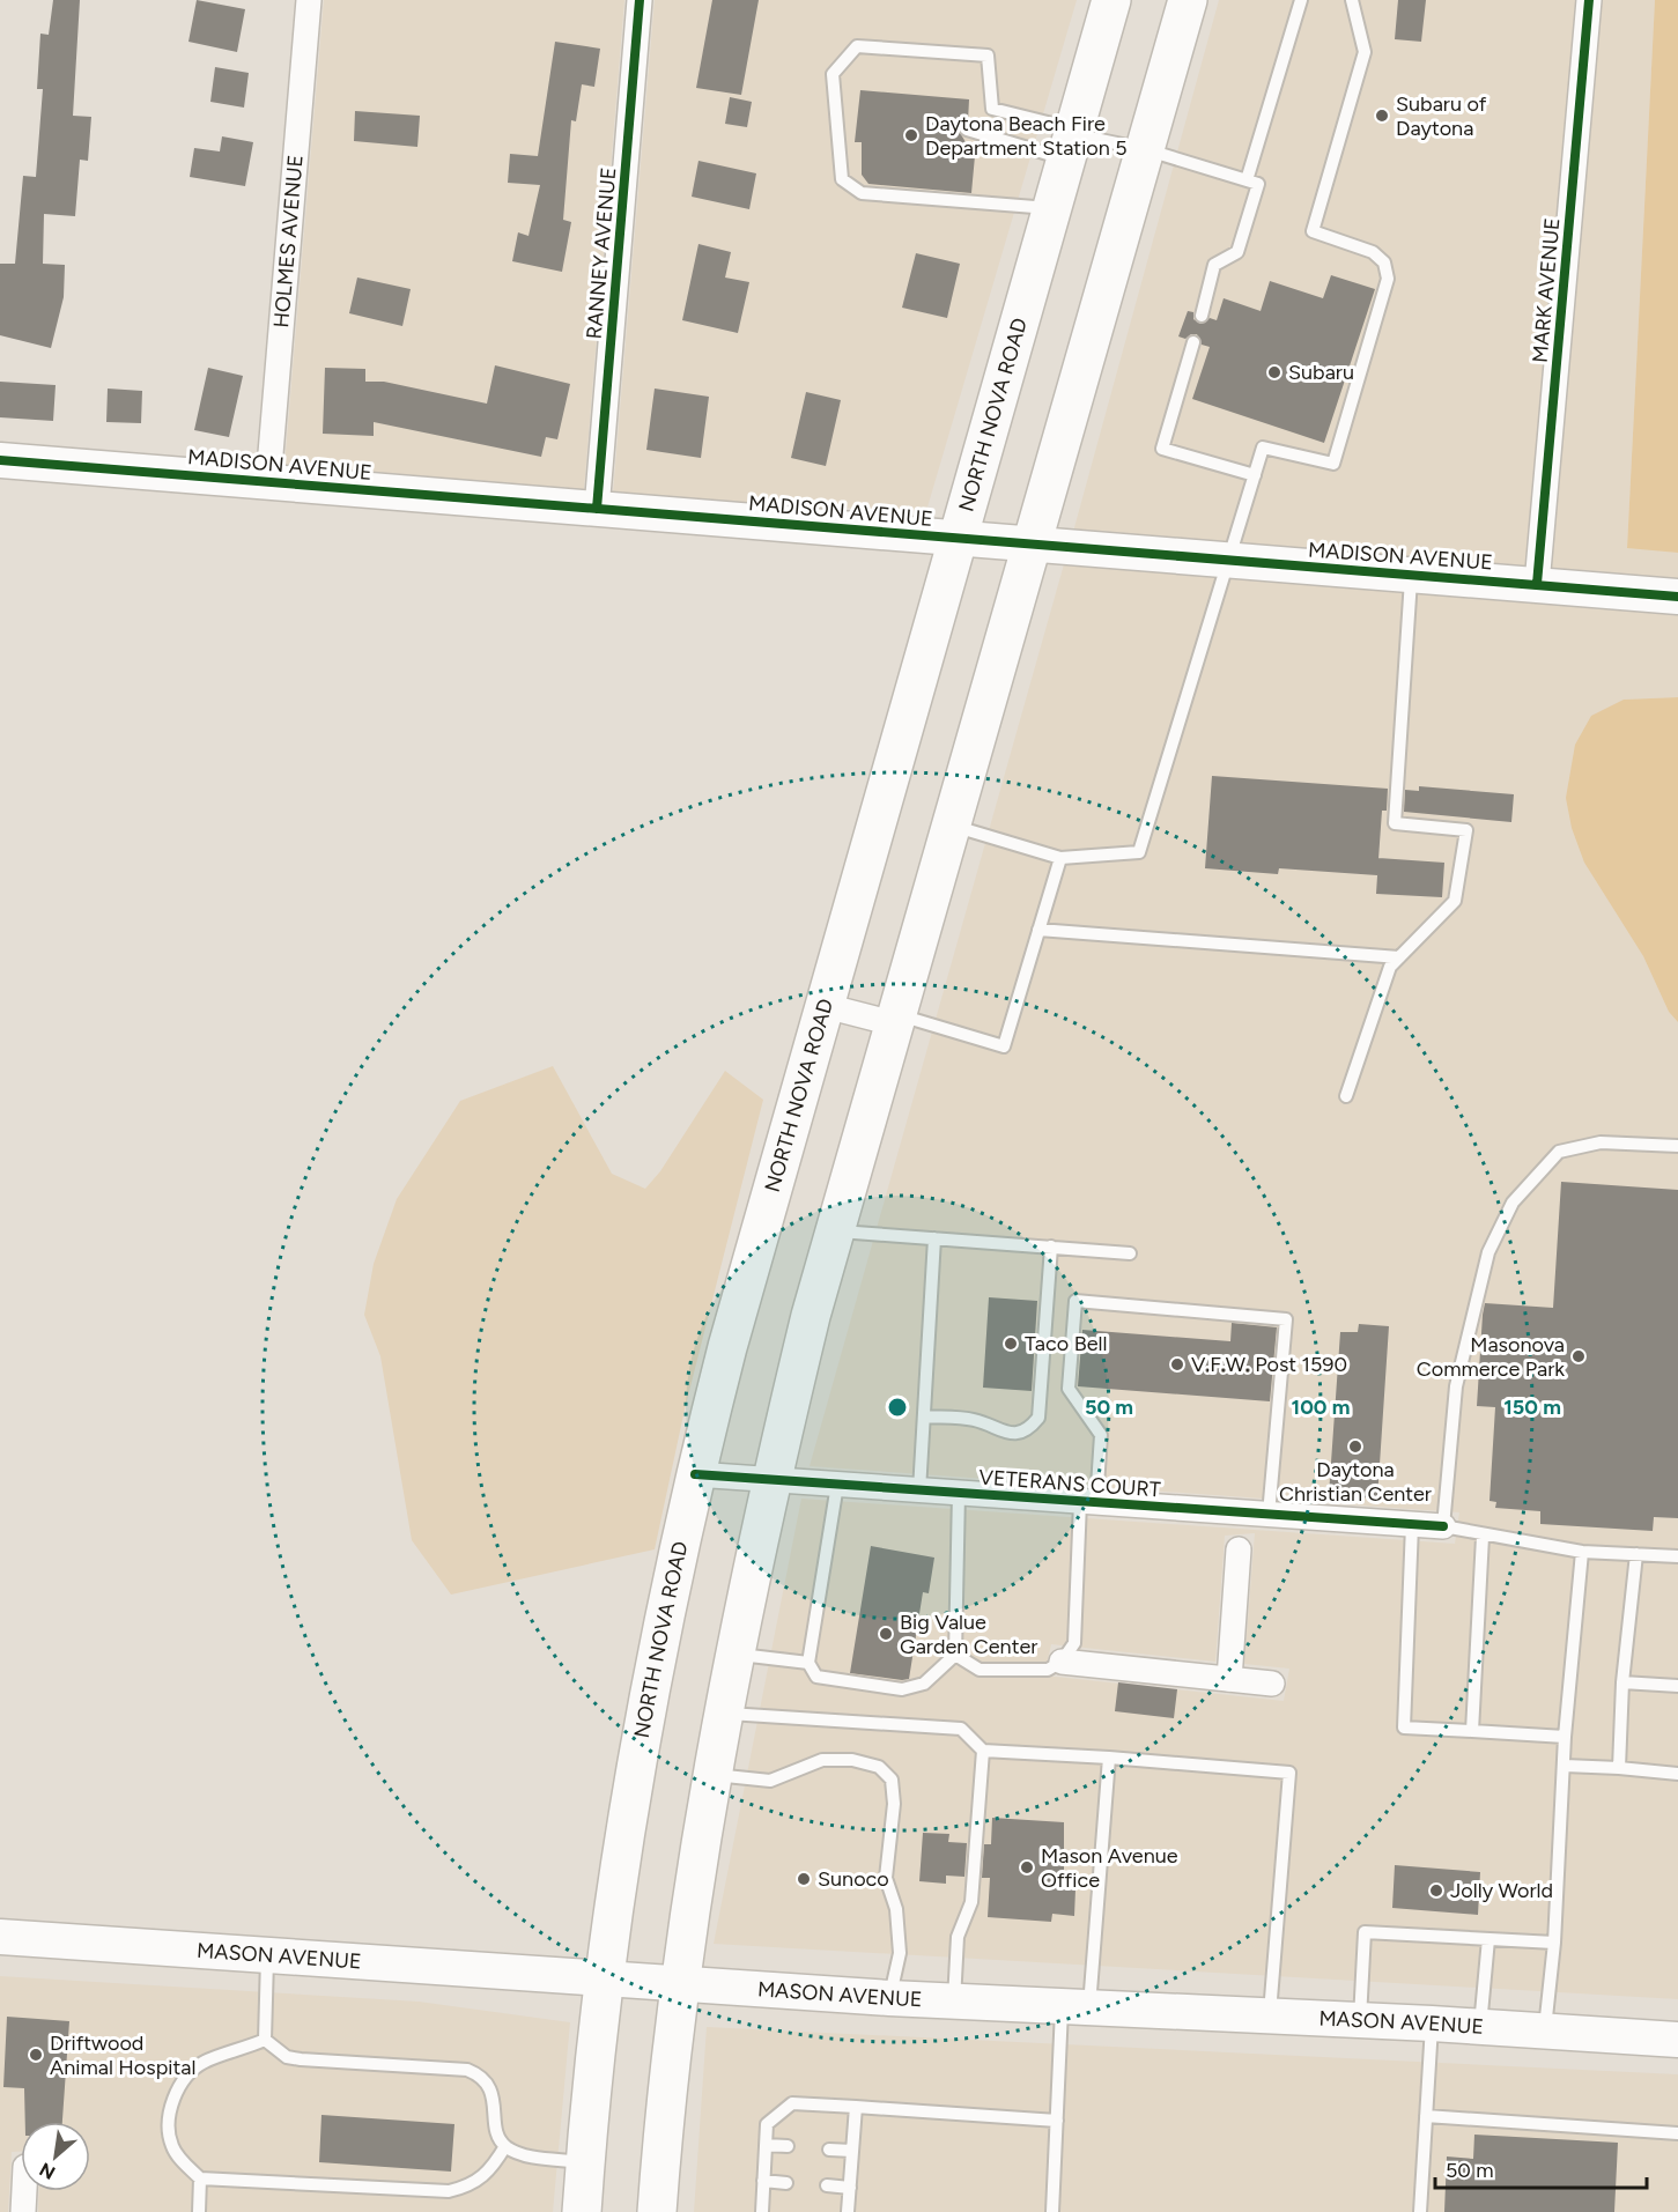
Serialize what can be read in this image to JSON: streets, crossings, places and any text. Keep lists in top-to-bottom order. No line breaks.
{"streets":{"main road":["NORTH NOVA ROAD"],"street":["HOLMES AVENUE","RANNEY AVENUE","MARK AVENUE","MADISON AVENUE","VETERANS COURT","MASON AVENUE"]},"crossings":[["HOLMES AVENUE","MADISON AVENUE"],["RANNEY AVENUE","MADISON AVENUE"],["MARK AVENUE","MADISON AVENUE"],["NORTH NOVA ROAD","MADISON AVENUE"],["NORTH NOVA ROAD","VETERANS COURT"],["NORTH NOVA ROAD","MASON AVENUE"]],"places":["Subaru of Daytona","Daytona Beach Fire Department Station 5","Subaru","Taco Bell","Masonova Commerce Park","V.F.W. Post 1590","Daytona Christian Center","Big Value Garden Center","Mason Avenue Office","Sunoco","Jolly World","Driftwood Animal Hospital"],"scale_bar":"50 m","north":"bottom left","rings":["50 m","100 m","150 m"]}
